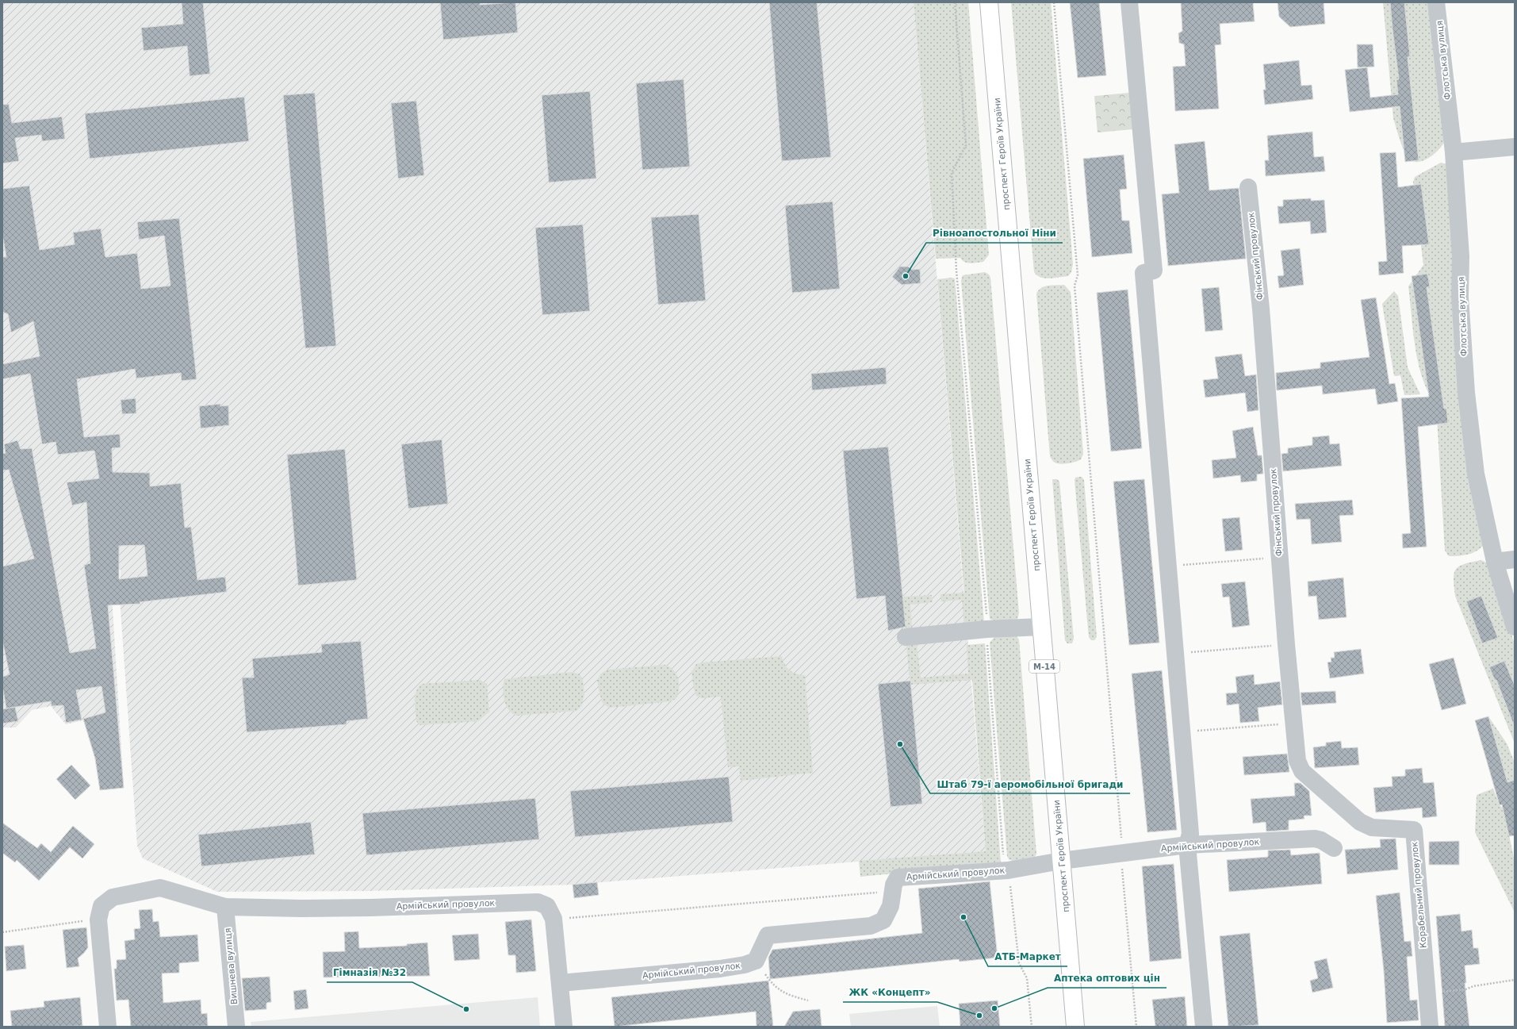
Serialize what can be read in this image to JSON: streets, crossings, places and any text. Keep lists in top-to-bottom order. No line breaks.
{"streets":{"highway":["проспект Героїв України","М-14"],"street":["Флотська вулиця","Фінський провулок","Армійський провулок","Корабельний провулок","Вишнева вулиця"]},"crossings":[["проспект Героїв України","Армійський провулок"],["Фінський провулок","Корабельний провулок"],["Армійський провулок","Вишнева вулиця"]],"places":["Рівноапостольної Ніни","Штаб 79-ї аеромобільної бригади","АТБ-Маркет","Аптека оптових цін","Гімназія №32","ЖК «Концепт»"]}
